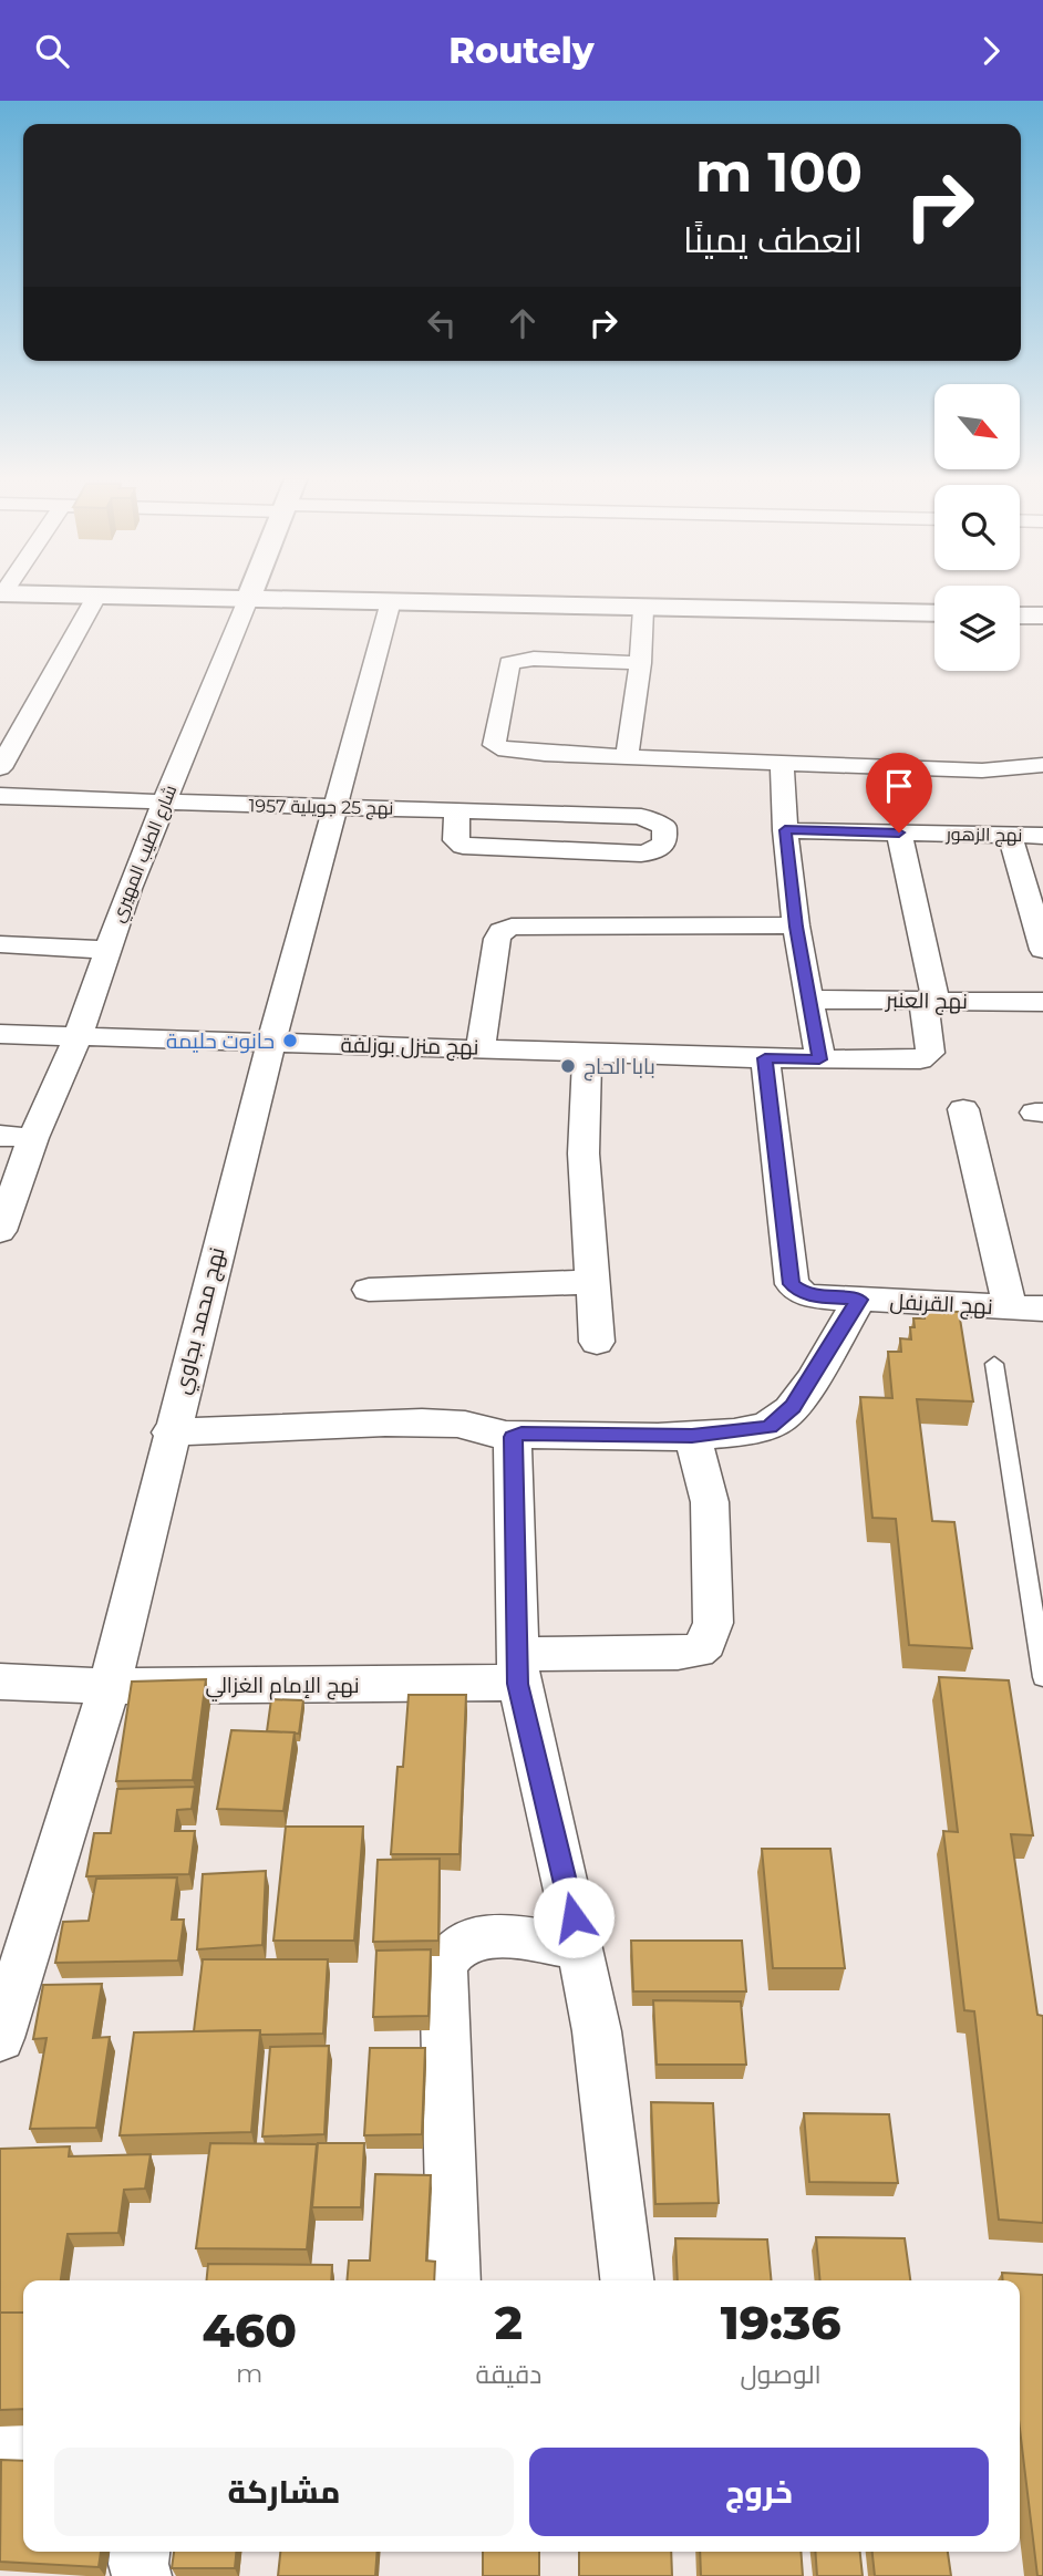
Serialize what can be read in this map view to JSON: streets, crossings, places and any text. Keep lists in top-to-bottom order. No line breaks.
{"streets":{"street":["نهج 25 جويلية 1957","نهج الزهور","شارع الطيب المهيري","نهج العنبر","نهج منزل بوزلفة","نهج القرنفل","نهج محمد بجاوي","نهج الإمام الغزالي"]},"crossings":[["نهج 25 جويلية 1957","شارع الطيب المهيري"],["نهج 25 جويلية 1957","نهج محمد بجاوي"],["شارع الطيب المهيري","نهج منزل بوزلفة"],["نهج العنبر","نهج منزل بوزلفة"],["نهج منزل بوزلفة","نهج القرنفل"],["نهج منزل بوزلفة","نهج محمد بجاوي"],["نهج محمد بجاوي","نهج الإمام الغزالي"]],"places":["حانوت حليمة","بابا الحاج"],"north":"bottom right","page":{"header":"Routely","turn":["100 m","انعطف يمينًا"],"eta":["19:36","الوصول","2","دقيقة","460","m"],"buttons":["خروج","مشاركة"]}}
